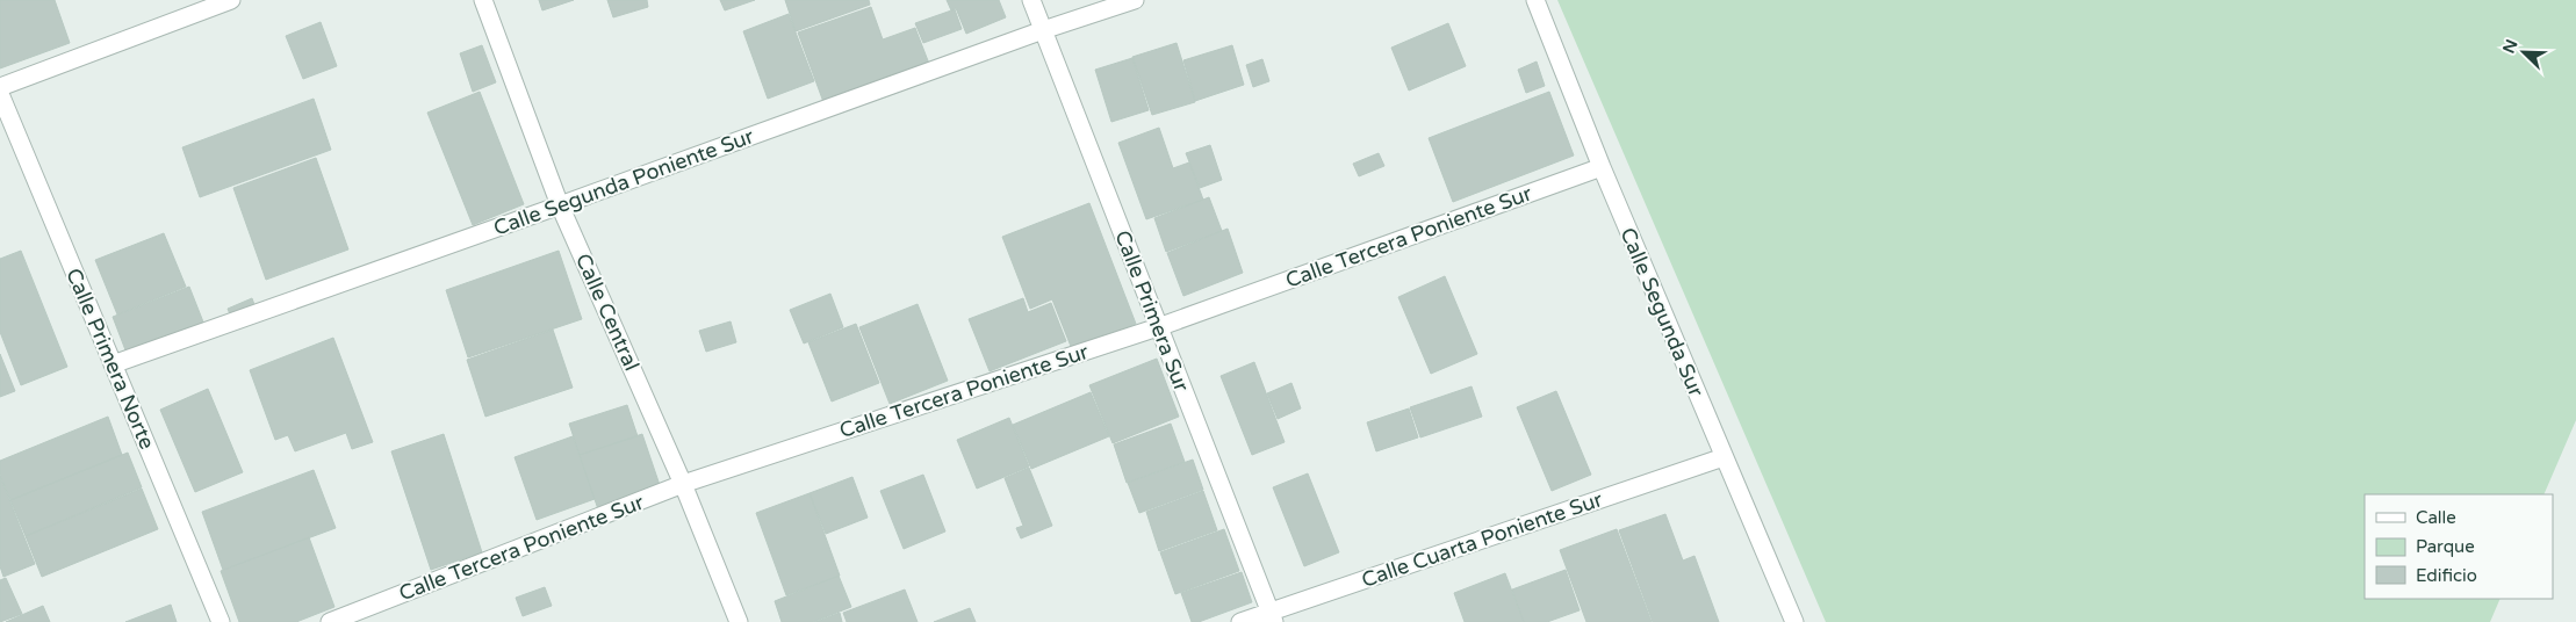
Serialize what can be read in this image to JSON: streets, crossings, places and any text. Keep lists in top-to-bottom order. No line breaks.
{"streets":{"street":["Calle Segunda Poniente Sur","Calle Tercera Poniente Sur","Calle Primera Sur","Calle Central","Calle Segunda Sur","Calle Primera Norte","Calle Cuarta Poniente Sur"]},"crossings":[["Calle Segunda Poniente Sur","Calle Primera Sur"],["Calle Segunda Poniente Sur","Calle Central"],["Calle Segunda Poniente Sur","Calle Primera Norte"],["Calle Tercera Poniente Sur","Calle Primera Sur"],["Calle Tercera Poniente Sur","Calle Central"],["Calle Tercera Poniente Sur","Calle Segunda Sur"],["Calle Primera Sur","Calle Cuarta Poniente Sur"],["Calle Segunda Sur","Calle Cuarta Poniente Sur"]],"legend":["Calle","Parque","Edificio"],"north":"top left"}
